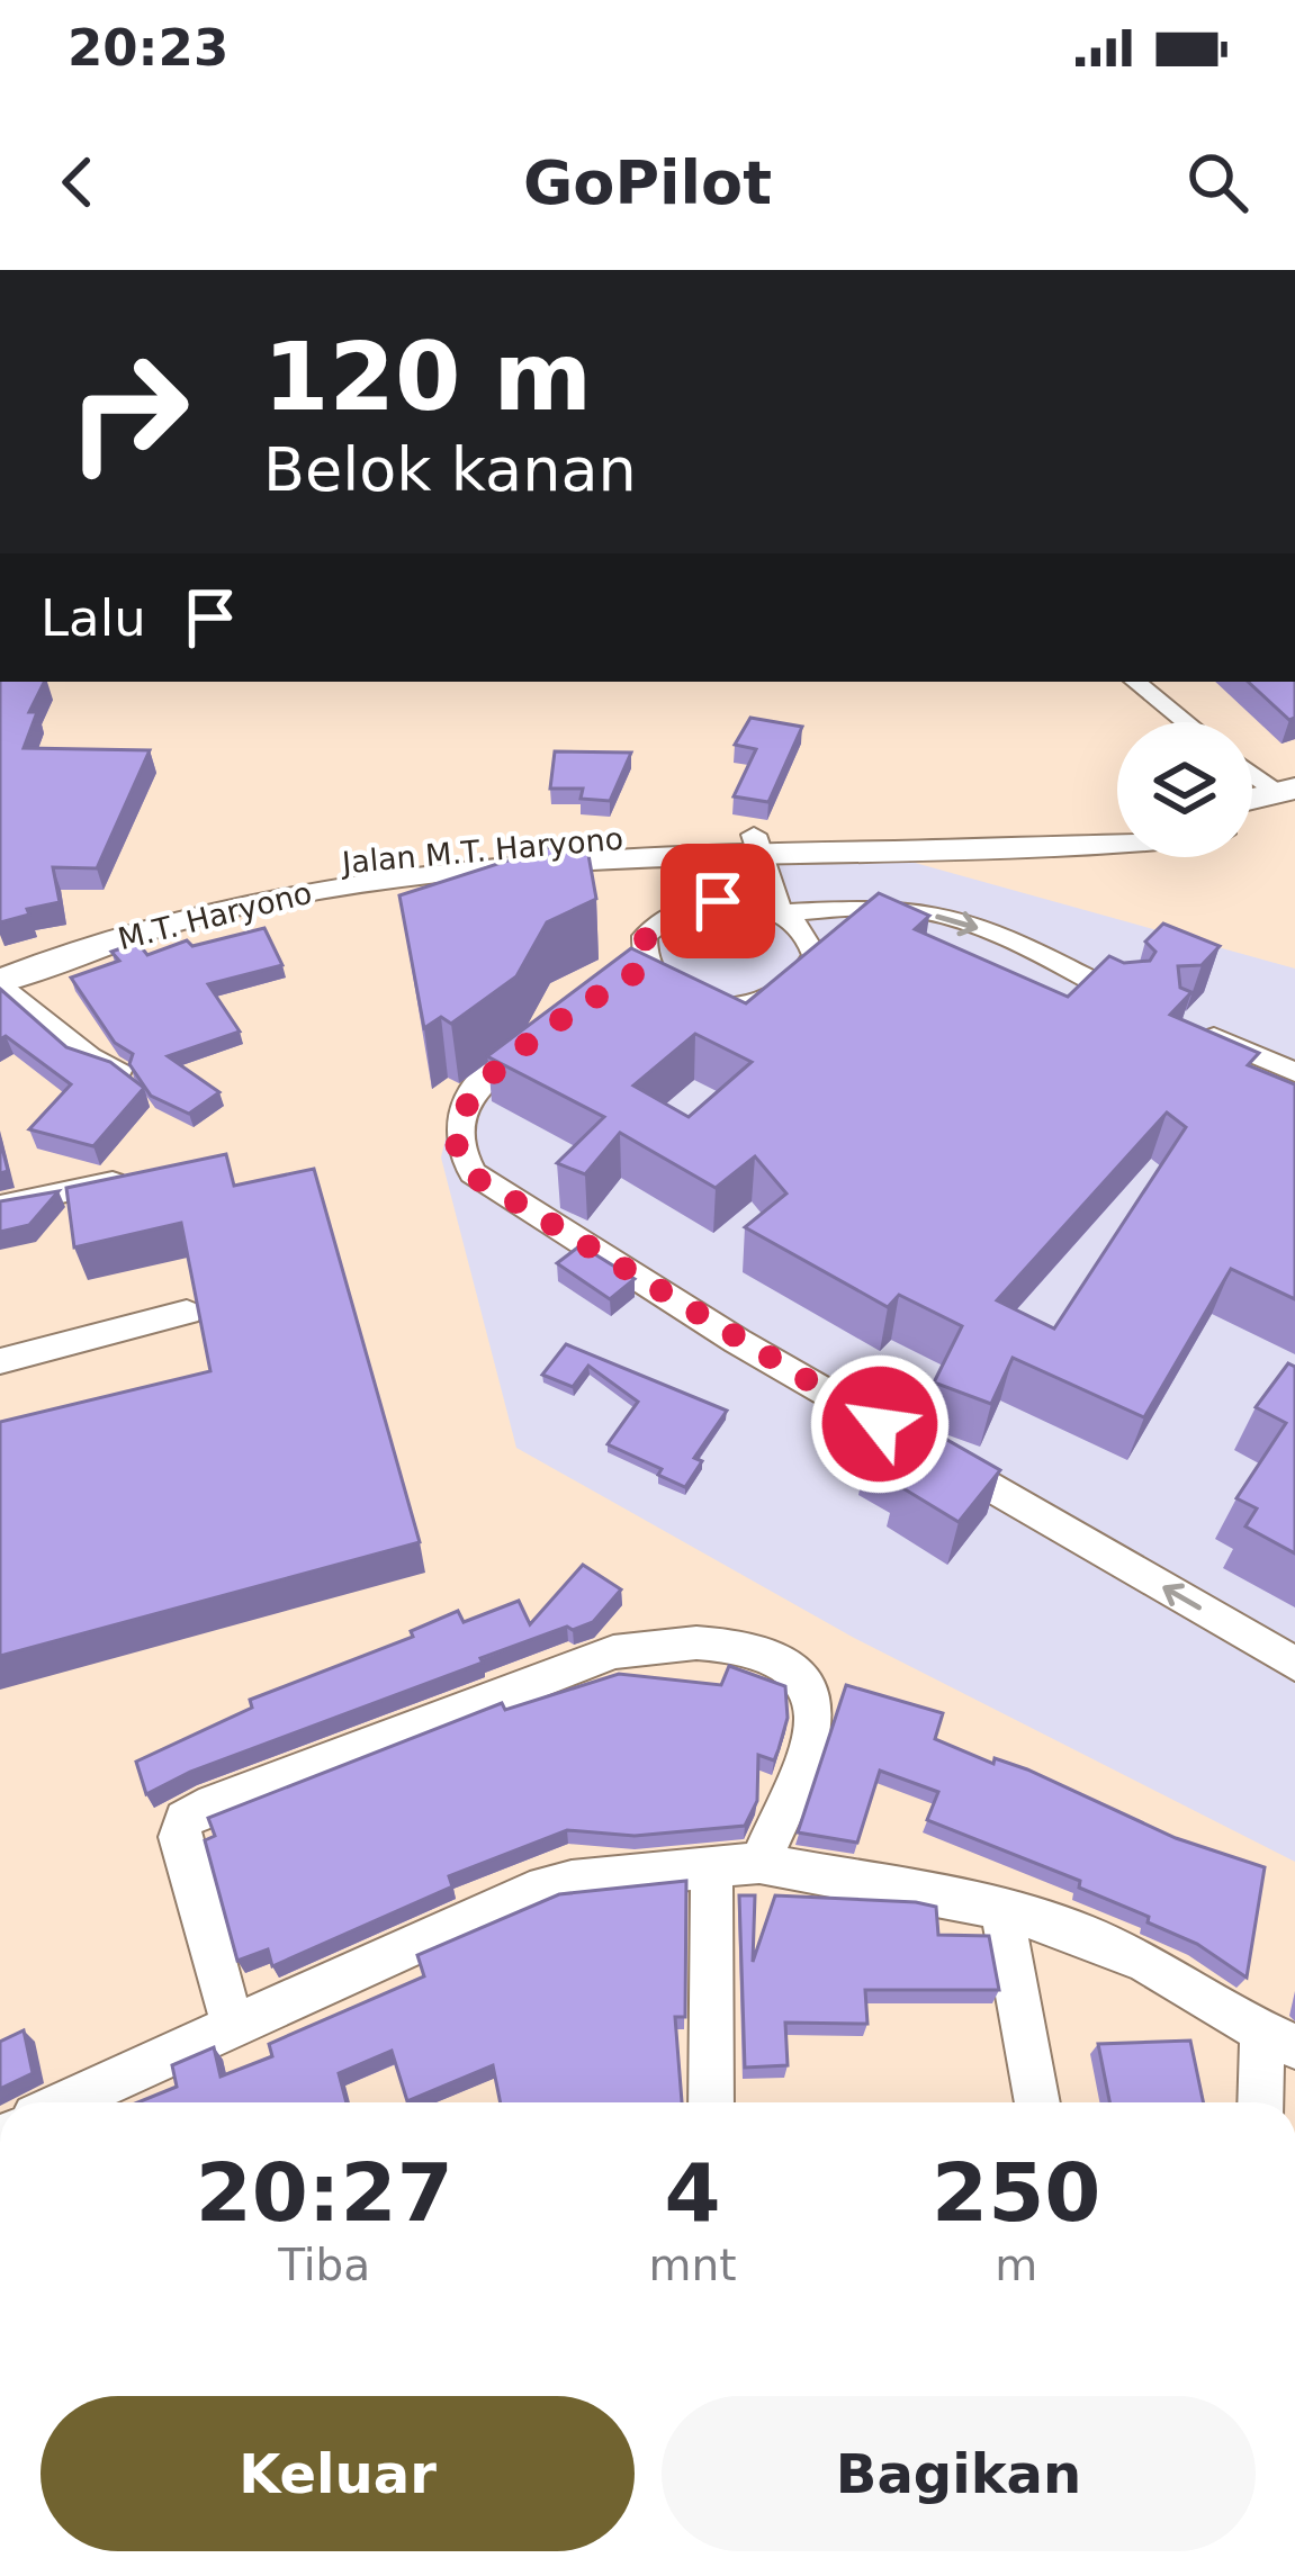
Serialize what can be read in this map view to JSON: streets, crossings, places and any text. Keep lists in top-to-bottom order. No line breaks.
{"streets":{"highway":["Jalan M.T. Haryono","M.T. Haryono"]},"crossings":[["Jalan M.T. Haryono","M.T. Haryono"]],"page":{"status":"20:23","header":"GoPilot","turn":["120 m","Belok kanan"],"then":"Lalu","eta":["20:27","Tiba","4","mnt","250","m"],"buttons":["Keluar","Bagikan"]}}
